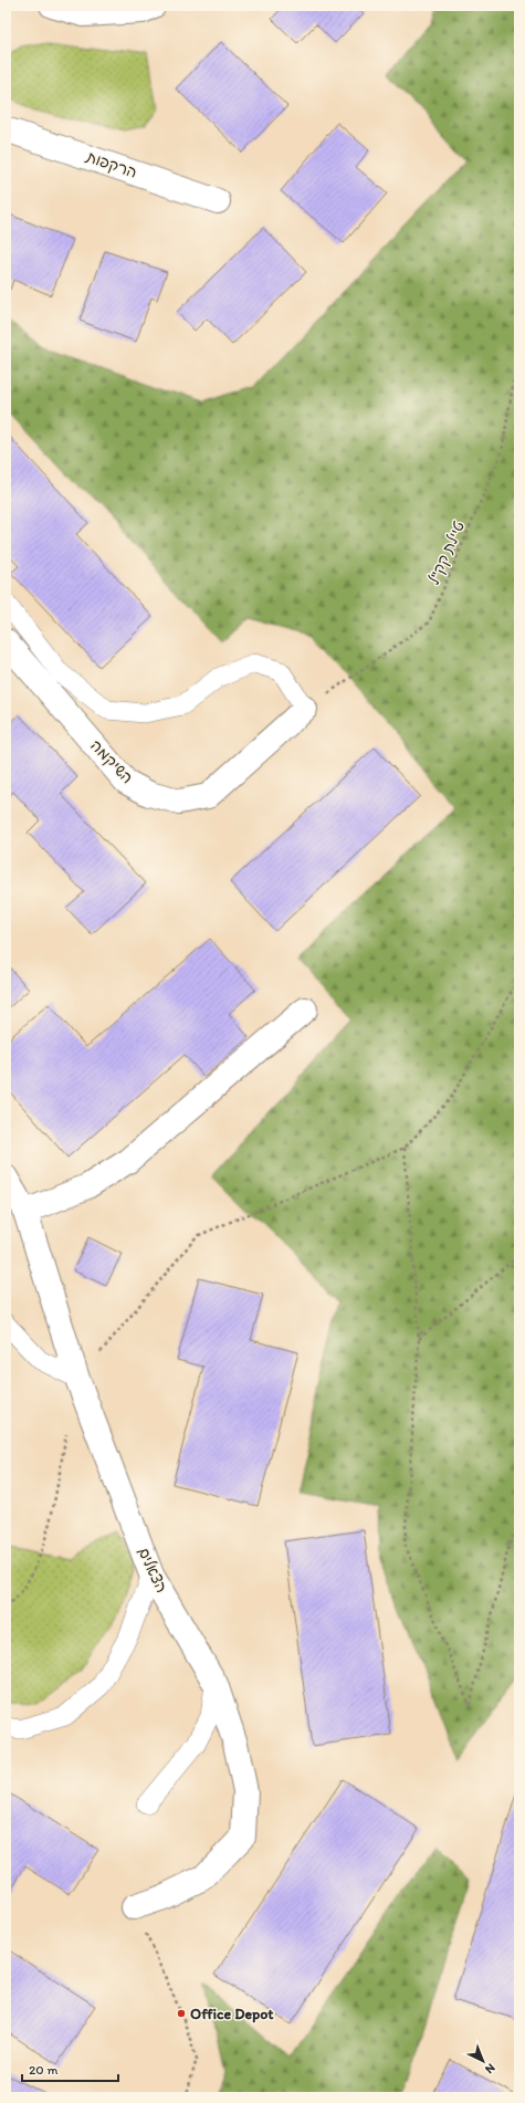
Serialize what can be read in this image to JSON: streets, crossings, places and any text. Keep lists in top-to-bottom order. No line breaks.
{"streets":{"street":["הרקפות","השיקמה","הצאלים"],"path":["טיילת קק\"ל"]},"crossings":[["טיילת קק\"ל","השיקמה"]],"places":["Office Depot"],"scale_bar":"20 m","north":"bottom right"}
